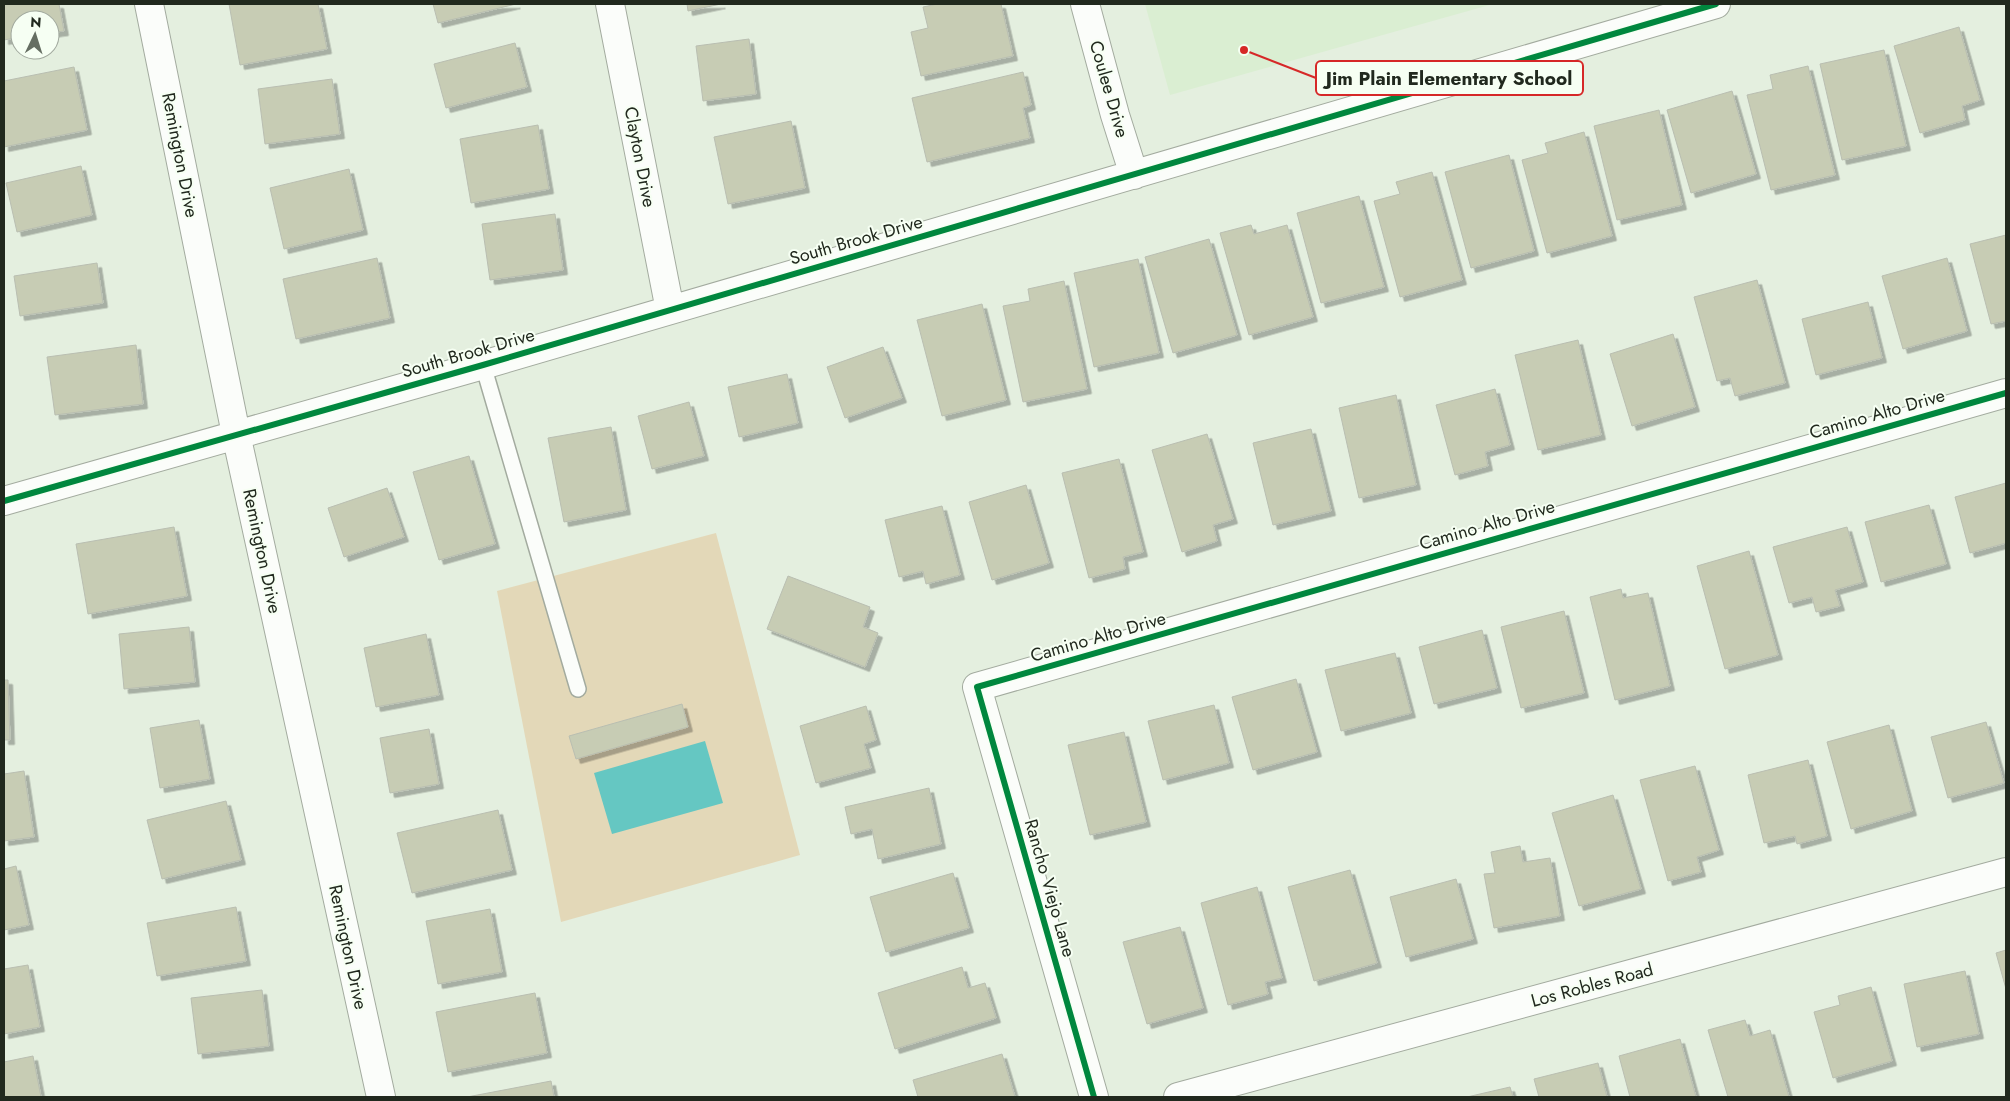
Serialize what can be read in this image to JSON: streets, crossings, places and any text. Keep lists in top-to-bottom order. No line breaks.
{"streets":{"street":["Coulee Drive","Remington Drive","Clayton Drive","South Brook Drive","Camino Alto Drive","Rancho Viejo Lane","Los Robles Road"]},"crossings":[["Coulee Drive","South Brook Drive"],["Remington Drive","South Brook Drive"],["Clayton Drive","South Brook Drive"],["Camino Alto Drive","Rancho Viejo Lane"]],"places":["Jim Plain Elementary School"],"north":"top"}
